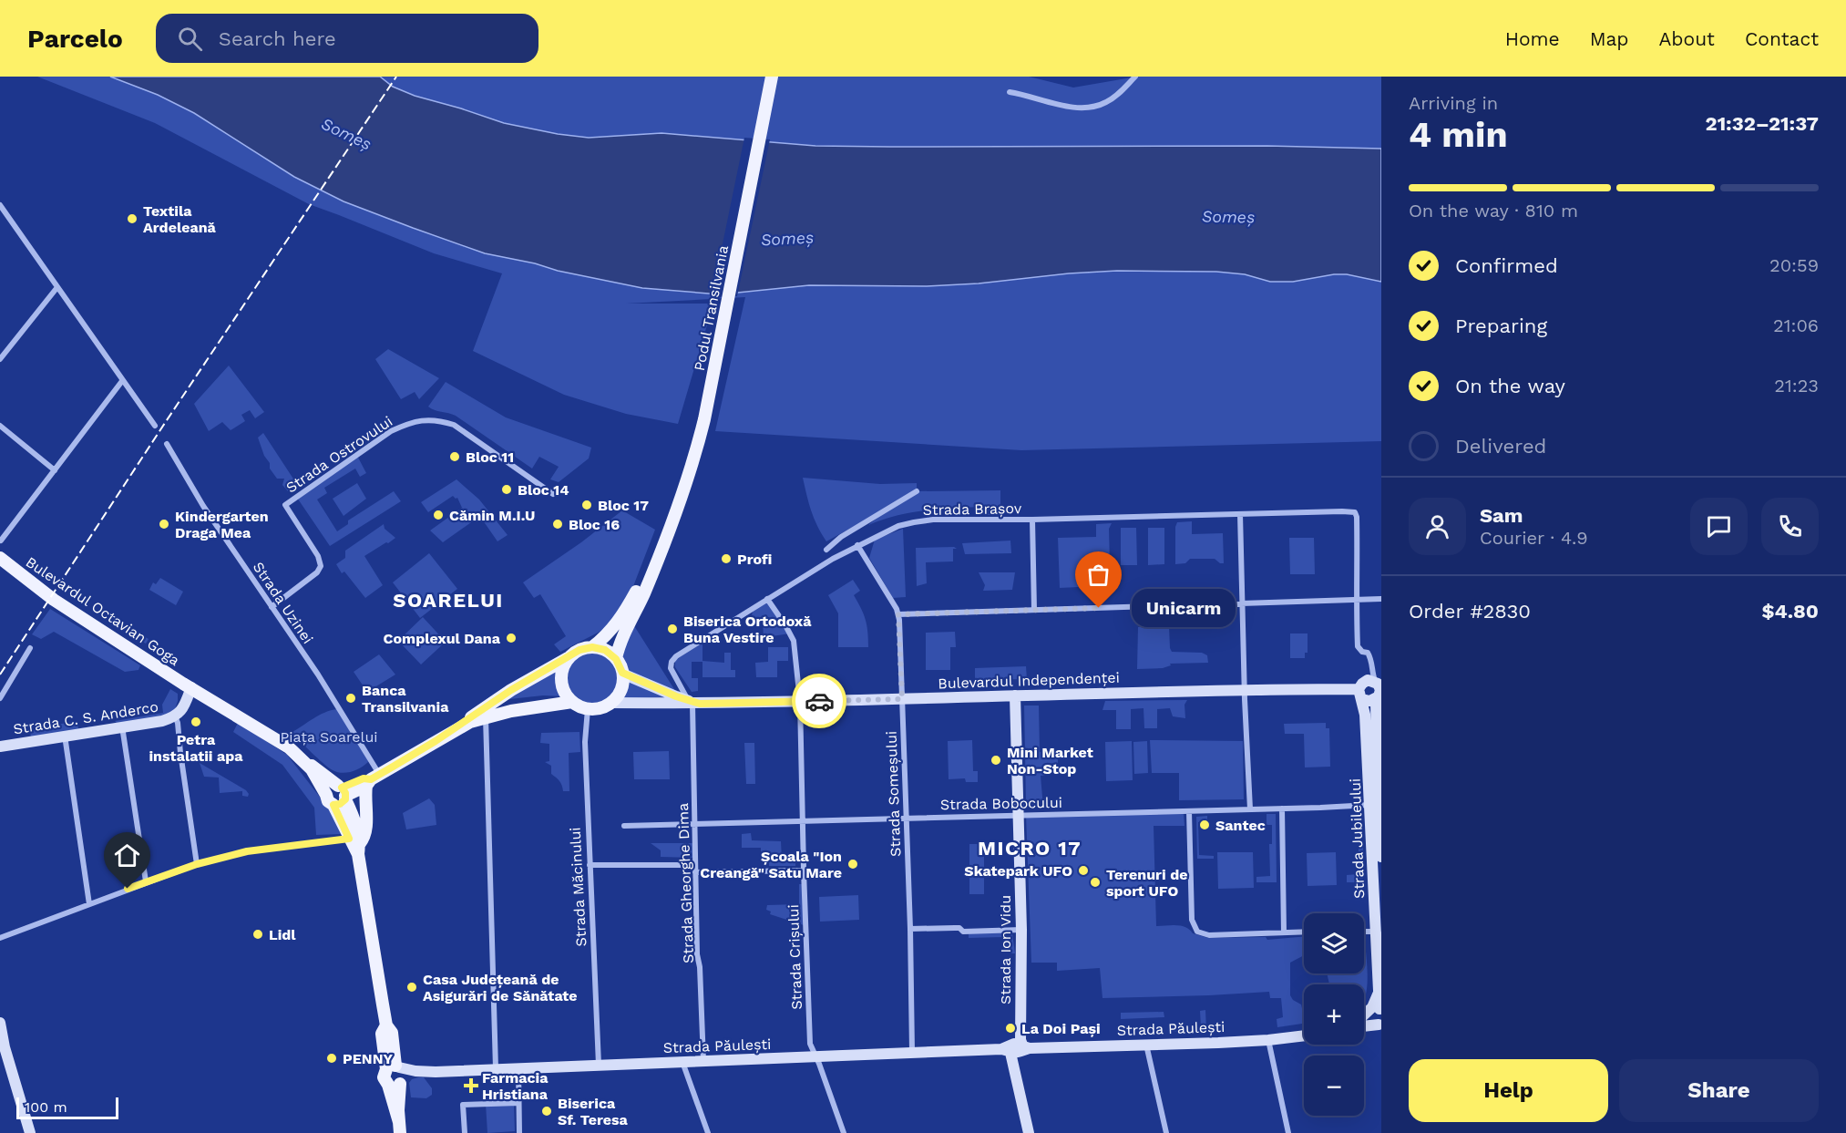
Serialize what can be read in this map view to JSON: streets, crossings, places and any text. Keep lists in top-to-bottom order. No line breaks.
{"streets":{"main road":["Podul Transilvania","Bulevardul Octavian Goga","Bulevardul Independenței"],"street":["Strada Ostrovului","Strada Brașov","Strada Uzinei","Strada C. S. Anderco","Strada Someșului","Strada Bobocului","Strada Jubileului","Strada Gheorghe Dima","Strada Măcinului","Strada Ion Vidu","Strada Crișului","Strada Păulești"]},"crossings":[["Strada Ostrovului","Strada Uzinei"],["Strada Brașov","Bulevardul Independenței"],["Strada Brașov","Strada Someșului"],["Strada Brașov","Strada Gheorghe Dima"],["Strada Brașov","Strada Crișului"],["Bulevardul Octavian Goga","Strada C. S. Anderco"],["Bulevardul Independenței","Strada Someșului"],["Bulevardul Independenței","Strada Jubileului"],["Bulevardul Independenței","Strada Gheorghe Dima"],["Bulevardul Independenței","Strada Măcinului"],["Bulevardul Independenței","Strada Ion Vidu"],["Bulevardul Independenței","Strada Crișului"],["Strada Someșului","Strada Bobocului"],["Strada Someșului","Strada Păulești"],["Strada Bobocului","Strada Jubileului"],["Strada Bobocului","Strada Gheorghe Dima"],["Strada Bobocului","Strada Ion Vidu"],["Strada Bobocului","Strada Crișului"],["Strada Gheorghe Dima","Strada Păulești"],["Strada Măcinului","Strada Păulești"],["Strada Ion Vidu","Strada Păulești"],["Strada Crișului","Strada Păulești"]],"districts":["SOARELUI","MICRO 17"],"water":["Someș"],"parks":["Piața Soarelui"],"places":{"other":["Textila Ardeleană","Bloc 11","Bloc 14","Bloc 17","Cămin M.I.U","Kindergarten Draga Mea","Bloc 16","Profi","Unicarm","Biserica Ortodoxă Buna Vestire","Complexul Dana","Banca Transilvania","Petra instalatii apa","Mini Market Non-Stop","Santec","Școala \"Ion Creangă\" Satu Mare","Skatepark UFO","Terenuri de sport UFO","Lidl","Casa Județeană de Asigurări de Sănătate","La Doi Pași","PENNY","Biserica Sf. Teresa"],"health":["Farmacia Hristiana"]},"scale_bar":"100 m","page":{"header":"Parcelo","search":"Search here","nav":["Home","Map","About","Contact"],"heading":["4 min","Arriving in","21:32–21:37"],"panel":["Sam","Courier · 4.9","Order #2830","$4.80"],"bar":"On the way · 810 m","list":[["Confirmed","20:59"],["Preparing","21:06"],["On the way","21:23"],"Delivered"],"bubble":"Unicarm","map_buttons":["+","−"],"buttons":["Help","Share"],"scale":"100 m"}}
